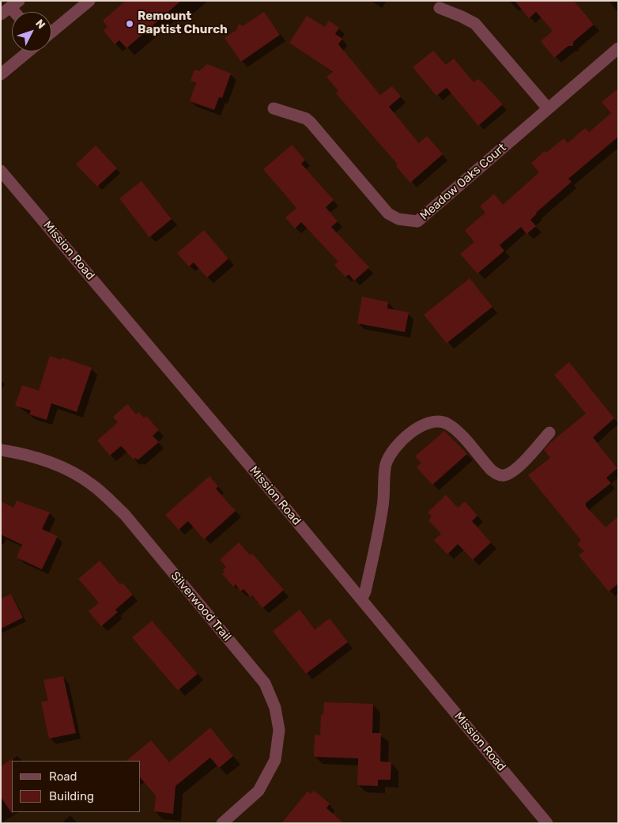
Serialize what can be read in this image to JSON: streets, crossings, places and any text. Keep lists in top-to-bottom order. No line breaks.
{"streets":{"street":["Meadow Oaks Court","Mission Road","Silverwood Trail"]},"places":["Remount Baptist Church"],"legend":["Road","Building"],"north":"top right"}
